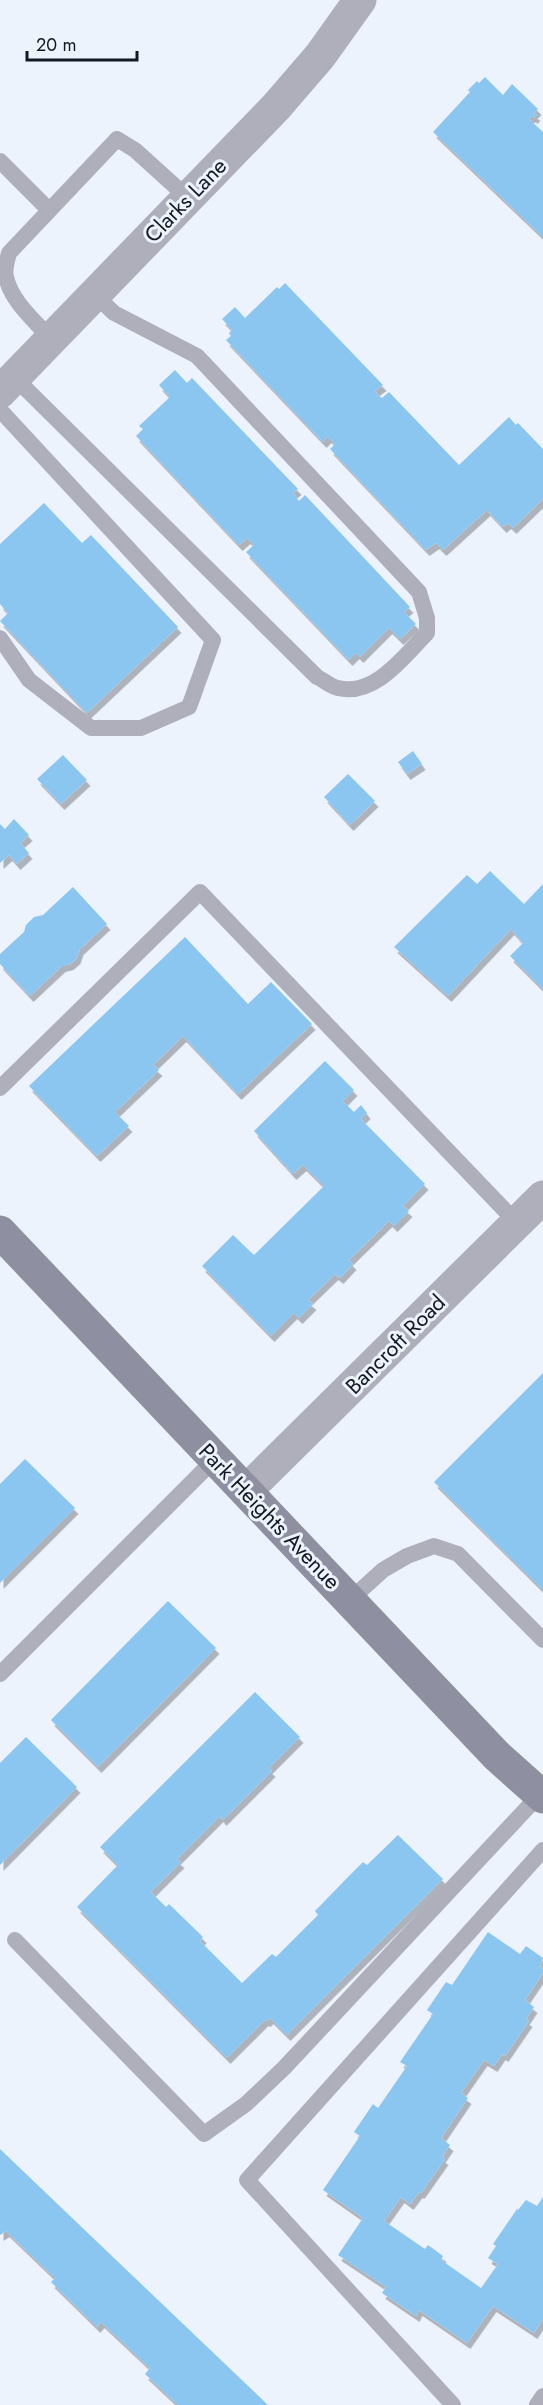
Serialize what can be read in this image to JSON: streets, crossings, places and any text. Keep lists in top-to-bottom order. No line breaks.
{"streets":{"main road":["Park Heights Avenue"],"street":["Clarks Lane","Bancroft Road"]},"crossings":[["Bancroft Road","Park Heights Avenue"]],"scale_bar":"20 m"}
